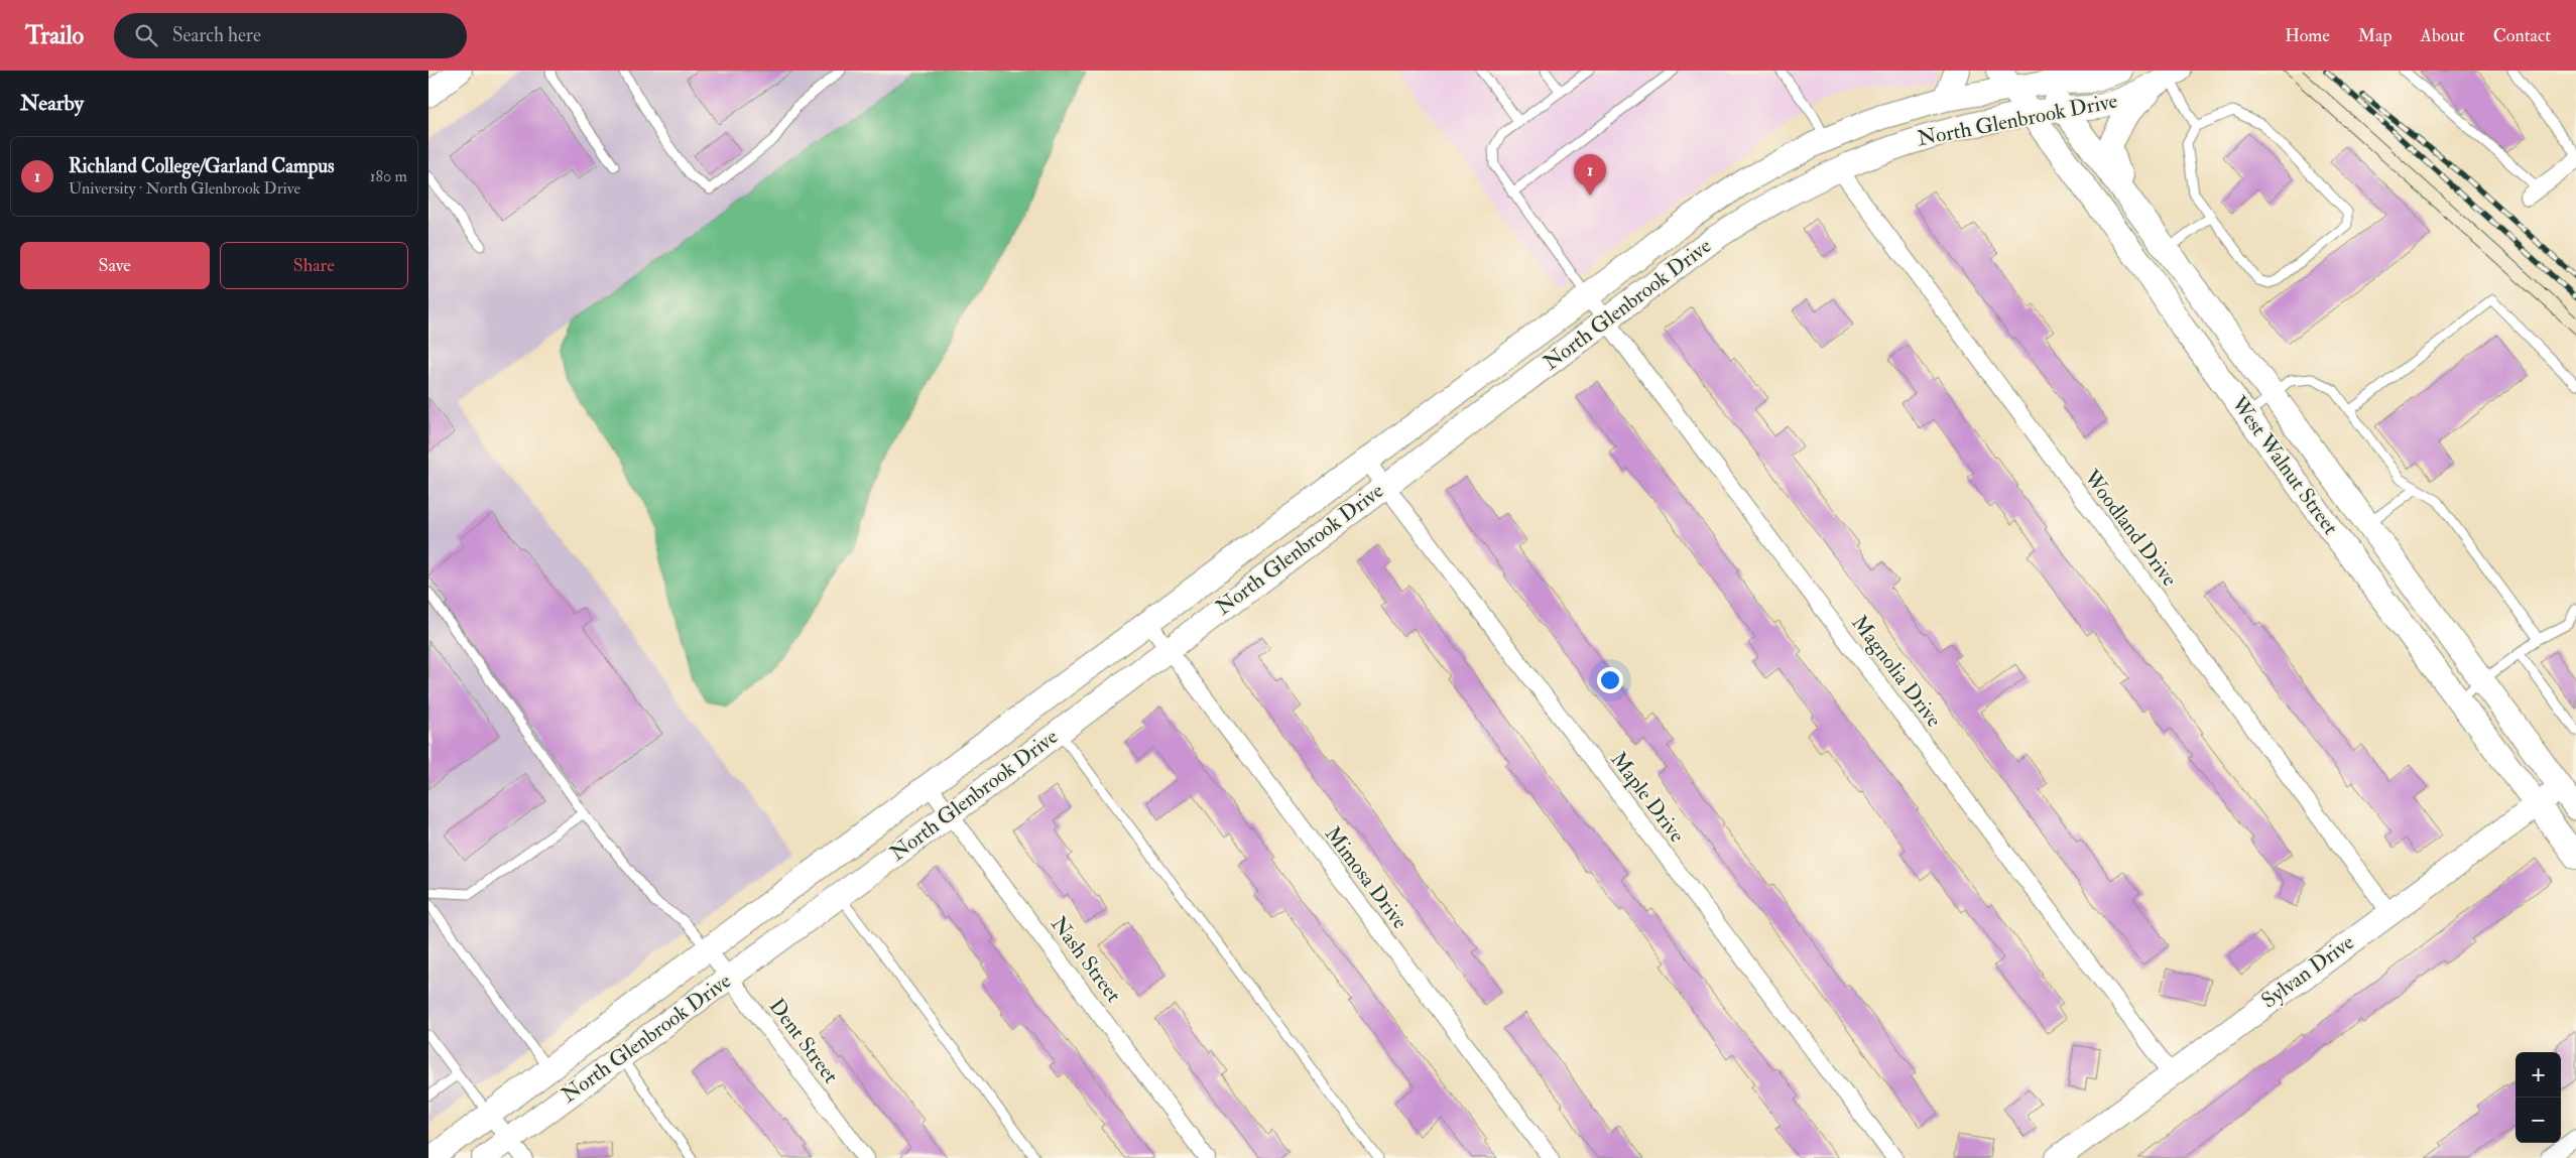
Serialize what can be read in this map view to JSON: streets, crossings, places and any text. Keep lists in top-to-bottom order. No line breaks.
{"streets":{"main road":["North Glenbrook Drive","West Walnut Street","Sylvan Drive"],"street":["Woodland Drive","Magnolia Drive","Maple Drive","Mimosa Drive","Nash Street","Dent Street"]},"crossings":[["North Glenbrook Drive","West Walnut Street"],["North Glenbrook Drive","Woodland Drive"],["North Glenbrook Drive","Magnolia Drive"],["North Glenbrook Drive","Maple Drive"],["North Glenbrook Drive","Mimosa Drive"],["North Glenbrook Drive","Nash Street"],["North Glenbrook Drive","Dent Street"],["West Walnut Street","Sylvan Drive"],["Woodland Drive","Sylvan Drive"],["Magnolia Drive","Sylvan Drive"]],"page":{"header":"Trailo","search":"Search here","nav":["Home","Map","About","Contact"],"heading":"Nearby","list":[{"mark":"1","name":"Richland College/Garland Campus","note":"University · North Glenbrook Drive","value":"180 m"}],"pins":"1","buttons":["Save","Share"],"map_buttons":["+","−"]}}
